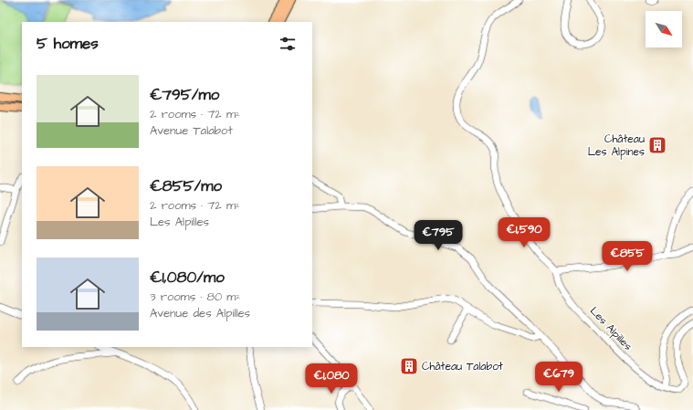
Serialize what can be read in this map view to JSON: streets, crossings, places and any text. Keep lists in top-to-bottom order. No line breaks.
{"streets":{"street":["Les Alpilles"]},"places":{"building":["Château Les Alpines","Château Talabot"]},"north":"bottom right","page":{"heading":"5 homes","list":[{"name":"€795/mo","note":"2 rooms · 72 m² · Avenue Talabot"},{"name":"€855/mo","note":"2 rooms · 72 m² · Les Alpilles"},{"name":"€1,080/mo","note":"3 rooms · 80 m² · Avenue des Alpilles"}],"price":["€1,590","€795","€855","€679","€1,080"]}}
